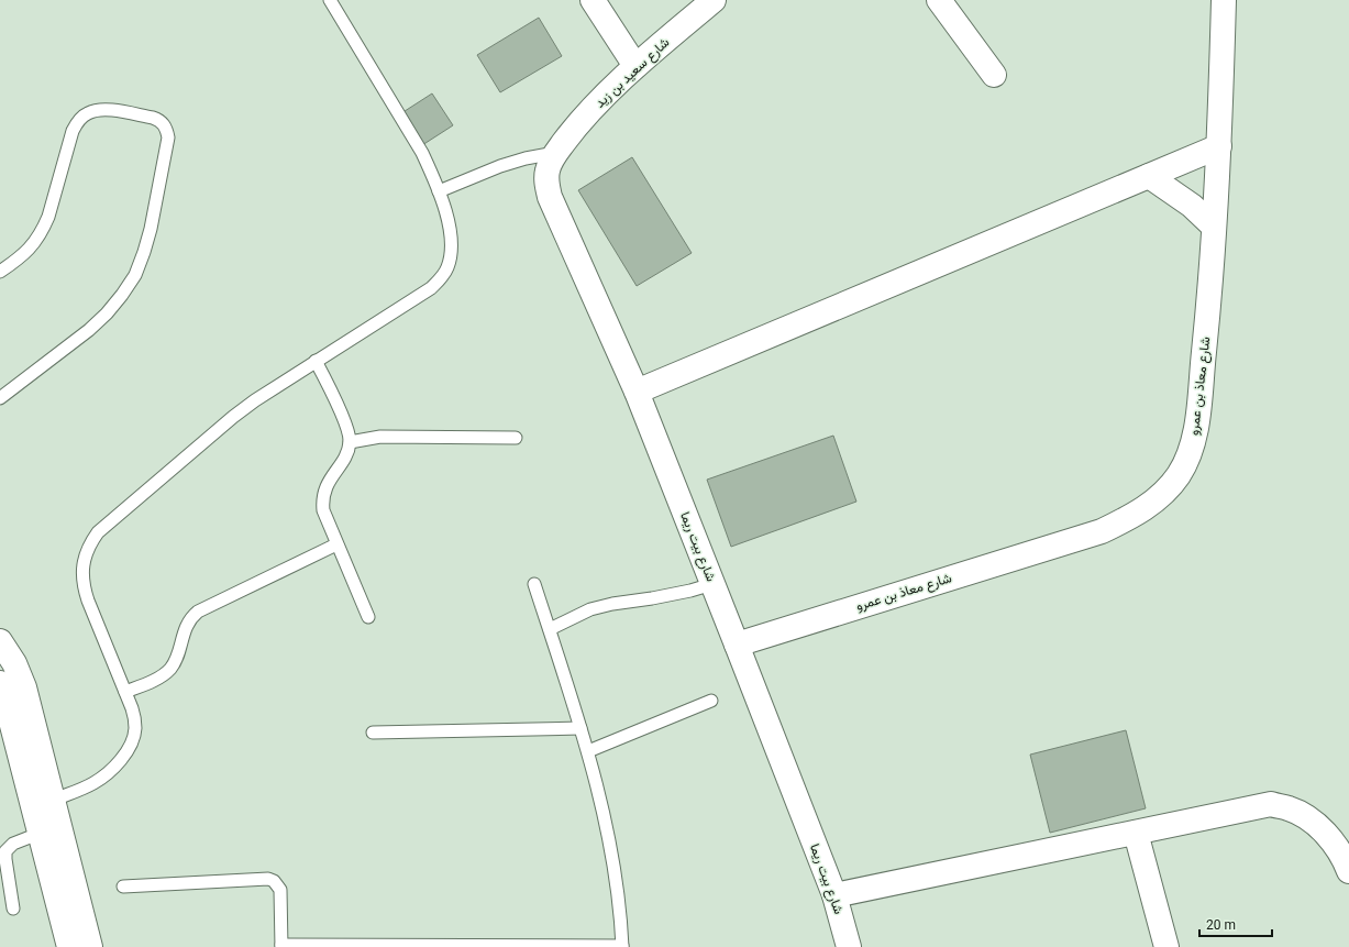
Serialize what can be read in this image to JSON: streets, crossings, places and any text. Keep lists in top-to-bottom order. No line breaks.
{"streets":{"street":["شارع سعيد بن زيد","شارع معاذ بن عمرو","شارع بيت ريما"]},"crossings":[["شارع سعيد بن زيد","شارع بيت ريما"],["شارع معاذ بن عمرو","شارع بيت ريما"]],"scale_bar":"20 m"}
